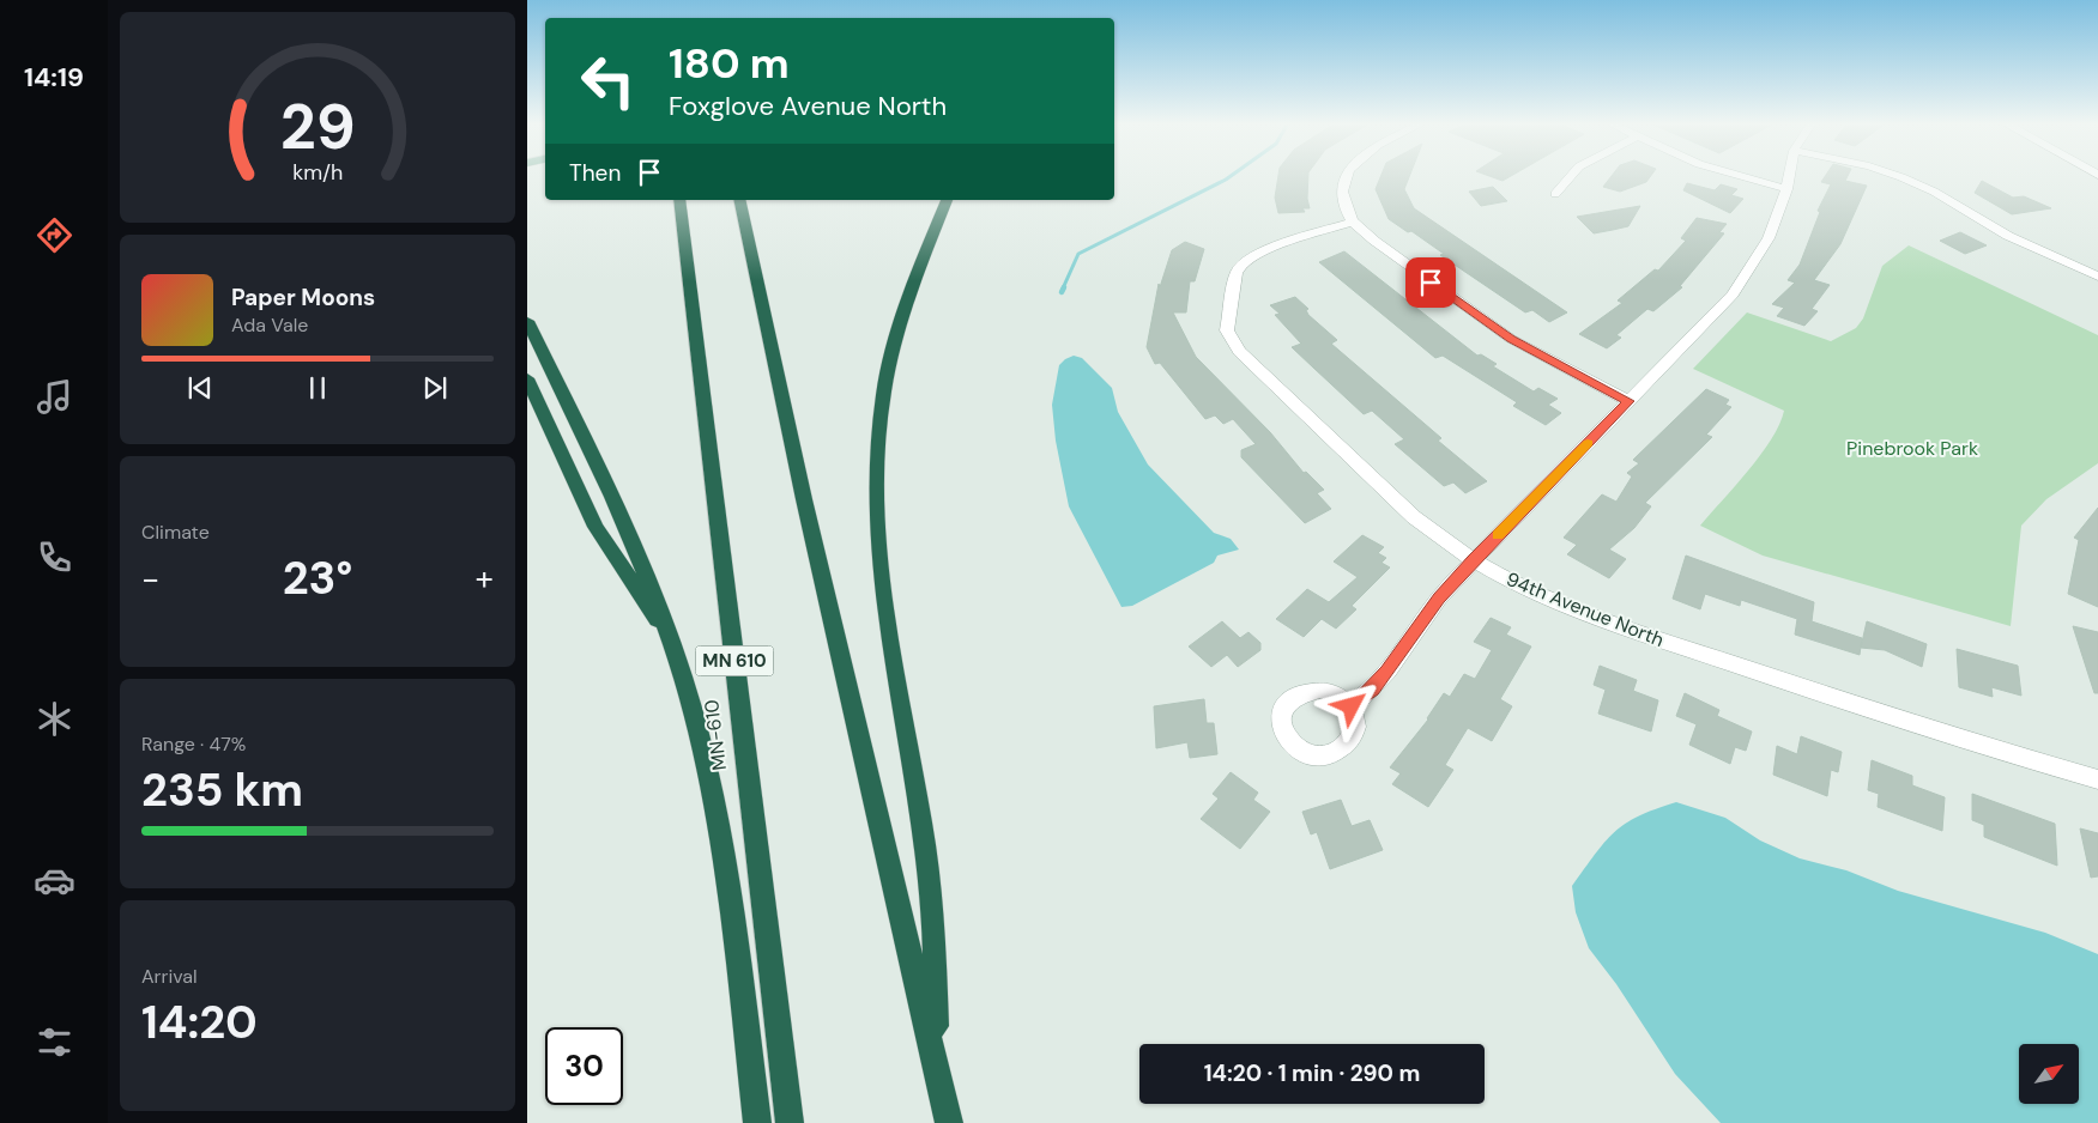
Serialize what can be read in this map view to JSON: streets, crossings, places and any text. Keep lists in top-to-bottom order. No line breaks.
{"streets":{"highway":["MN 610","MN-610"],"street":["94th Avenue North"]},"parks":["Pinebrook Park"],"north":"top right","page":{"tabs":"14:19","turn":["180 m","Foxglove Avenue North"],"then":"Then","song":["Paper Moons","Ada Vale"],"tile":["Climate",["Range · 47%","235 km"],["Arrival","14:20"]],"heat":["−","23°","+"],"limit":"30","trip":"14:20 · 1 min · 290 m","gauge":["29","km/h"]}}
